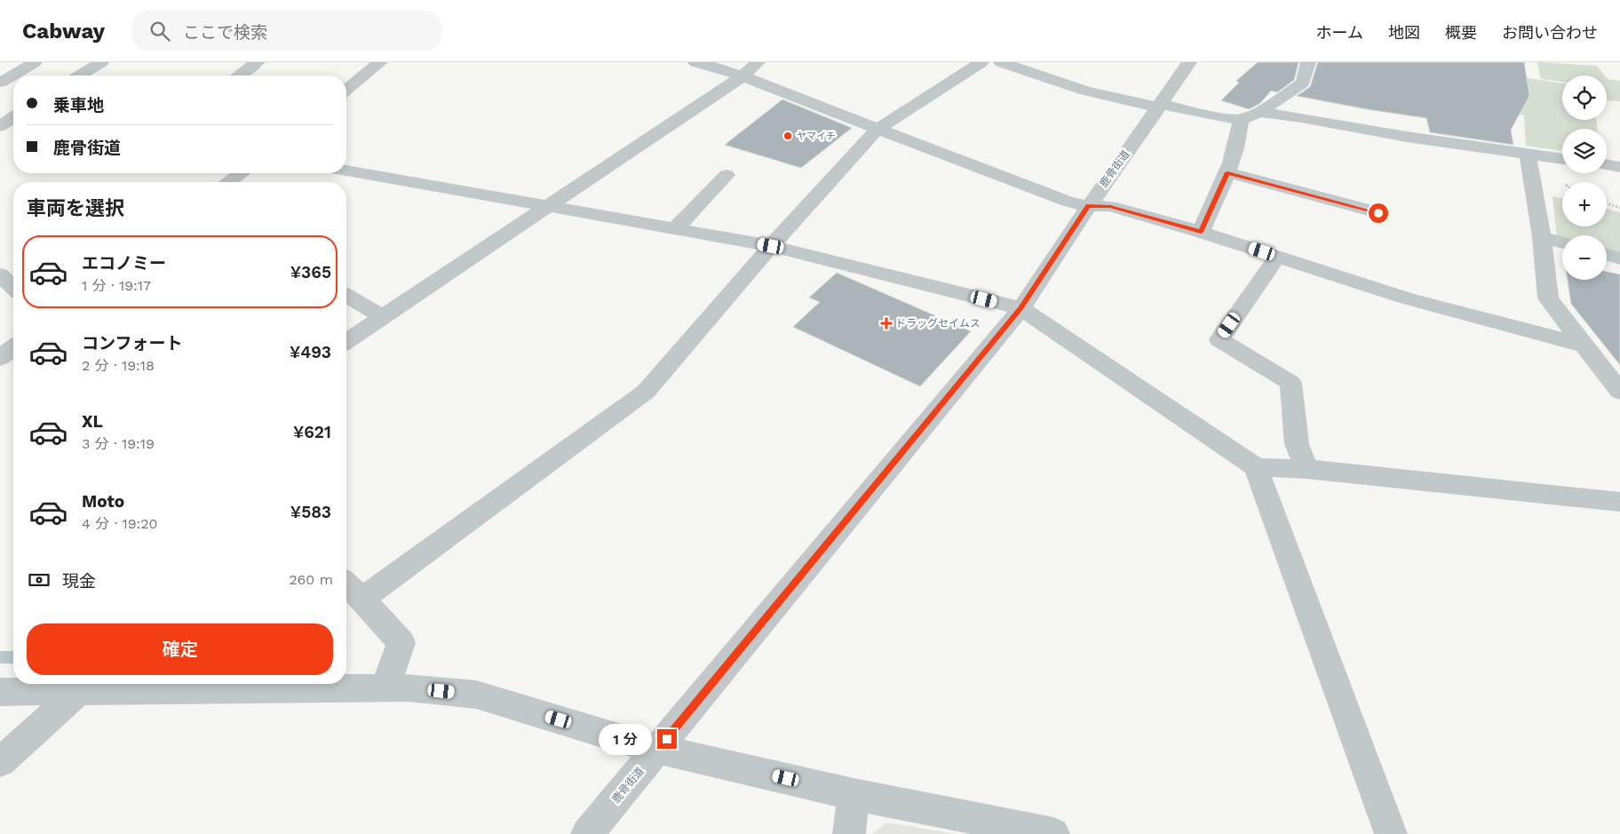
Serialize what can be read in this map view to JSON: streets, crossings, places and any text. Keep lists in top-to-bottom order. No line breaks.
{"streets":{"street":["鹿骨街道"]},"places":{"other":["ヤマイチ"],"health":["ドラッグセイムス"]},"page":{"header":"Cabway","search":"ここで検索","nav":["ホーム","地図","概要","お問い合わせ"],"map_buttons":["+","−"],"banner":["乗車地","鹿骨街道"],"heading":"車両を選択","list":[{"name":"エコノミー","note":"1 分 · 19:17","value":"¥365"},{"name":"コンフォート","note":"2 分 · 19:18","value":"¥493"},{"name":"XL","note":"3 分 · 19:19","value":"¥621"},{"name":"Moto","note":"4 分 · 19:20","value":"¥583"}],"pay":["現金","260 m"],"buttons":"確定","bubble":"1 分"}}
